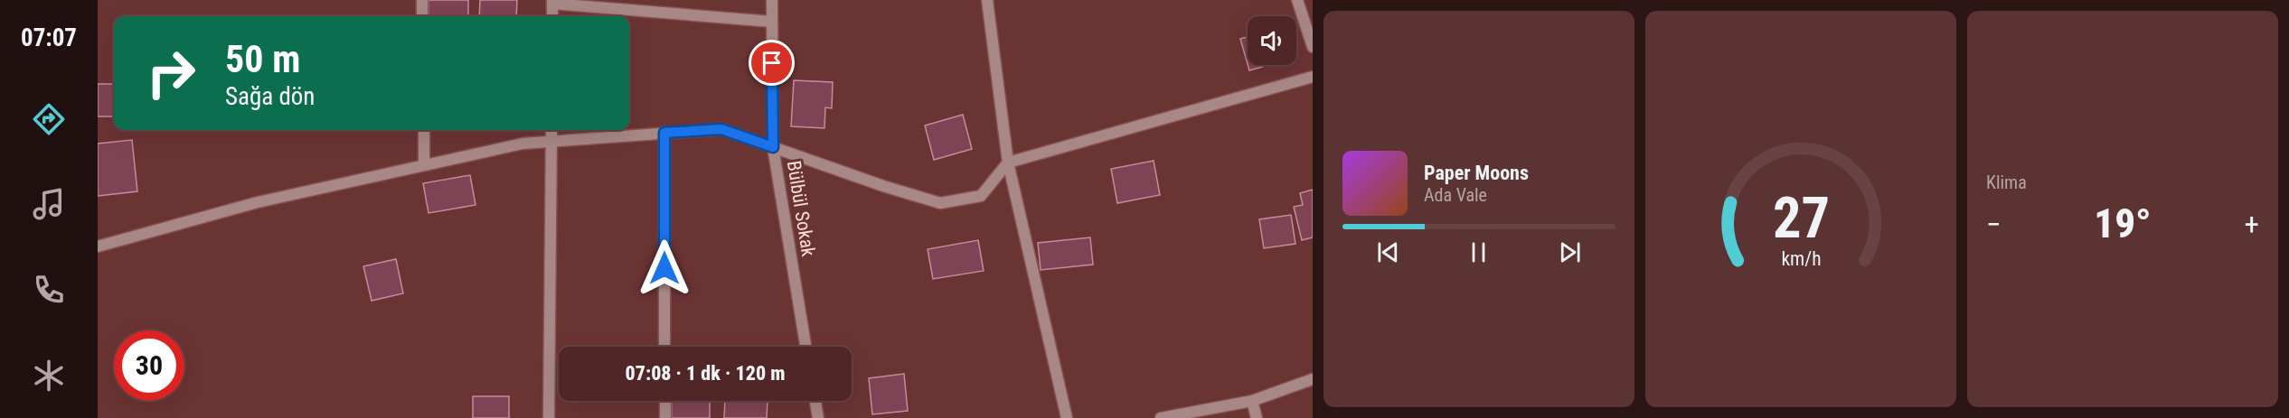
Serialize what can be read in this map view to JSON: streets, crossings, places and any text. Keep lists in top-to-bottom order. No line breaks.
{"streets":{"street":["Bülbül Sokak"]},"page":{"tabs":"07:07","tile":"Klima","turn":["50 m","Sağa dön"],"song":["Paper Moons","Ada Vale"],"heat":["−","19°","+"],"limit":"30","trip":"07:08 · 1 dk · 120 m","gauge":["27","km/h"]}}
